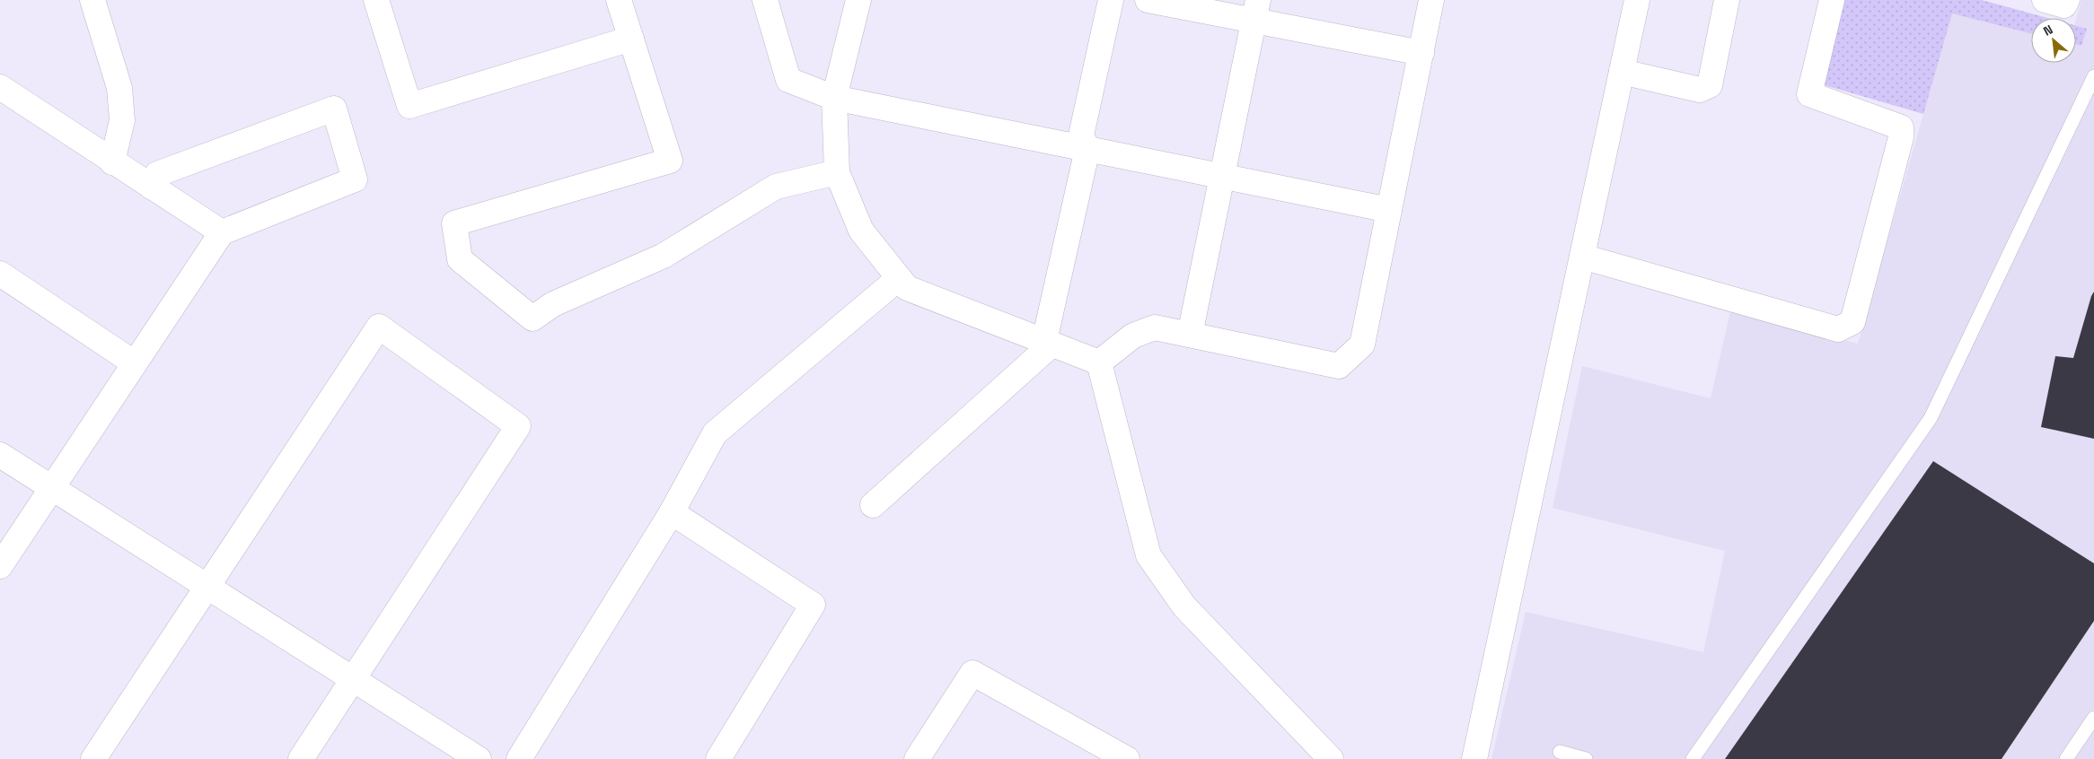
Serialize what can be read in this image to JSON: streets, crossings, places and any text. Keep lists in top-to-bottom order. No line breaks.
{"north":"top left"}
